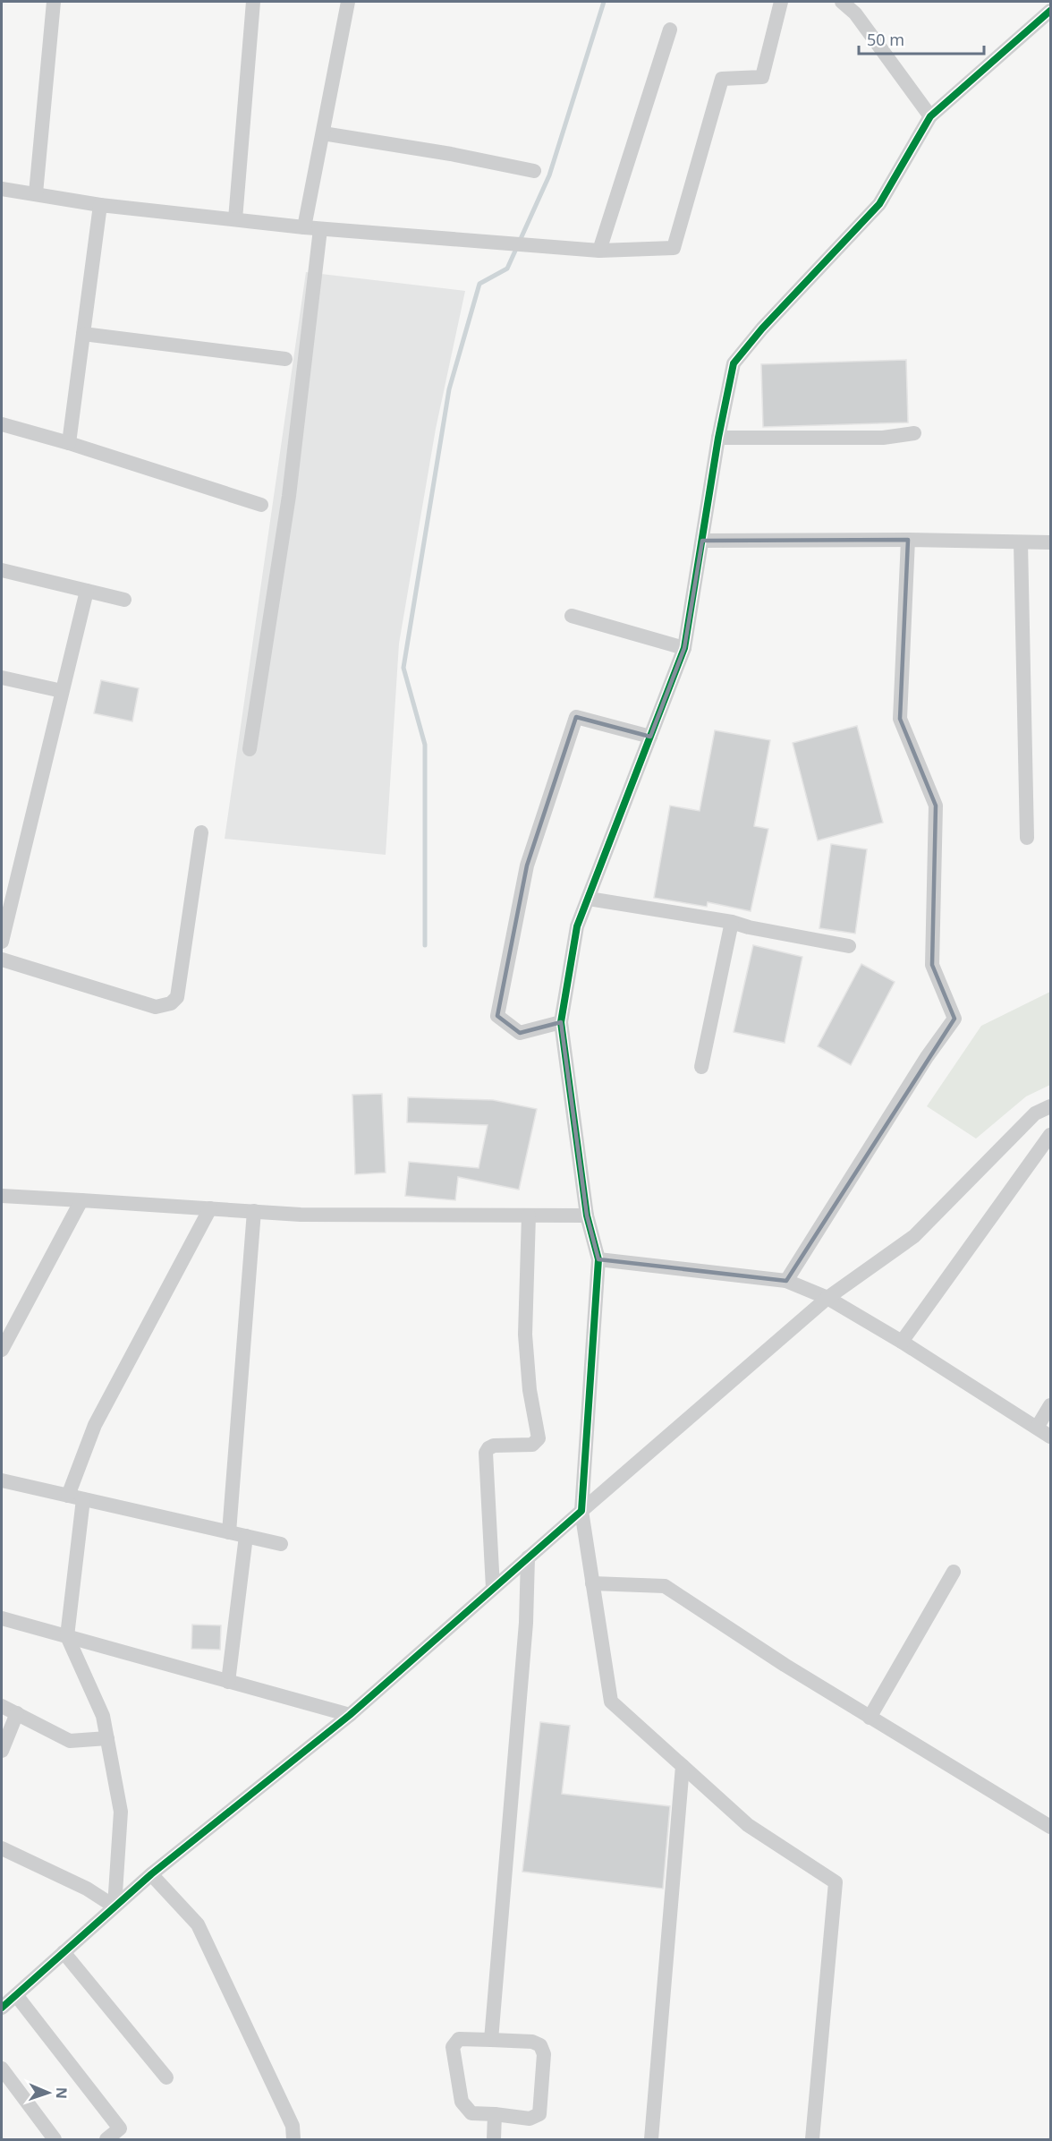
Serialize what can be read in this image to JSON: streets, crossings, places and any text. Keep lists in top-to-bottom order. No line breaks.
{"scale_bar":"50 m","north":"right"}
